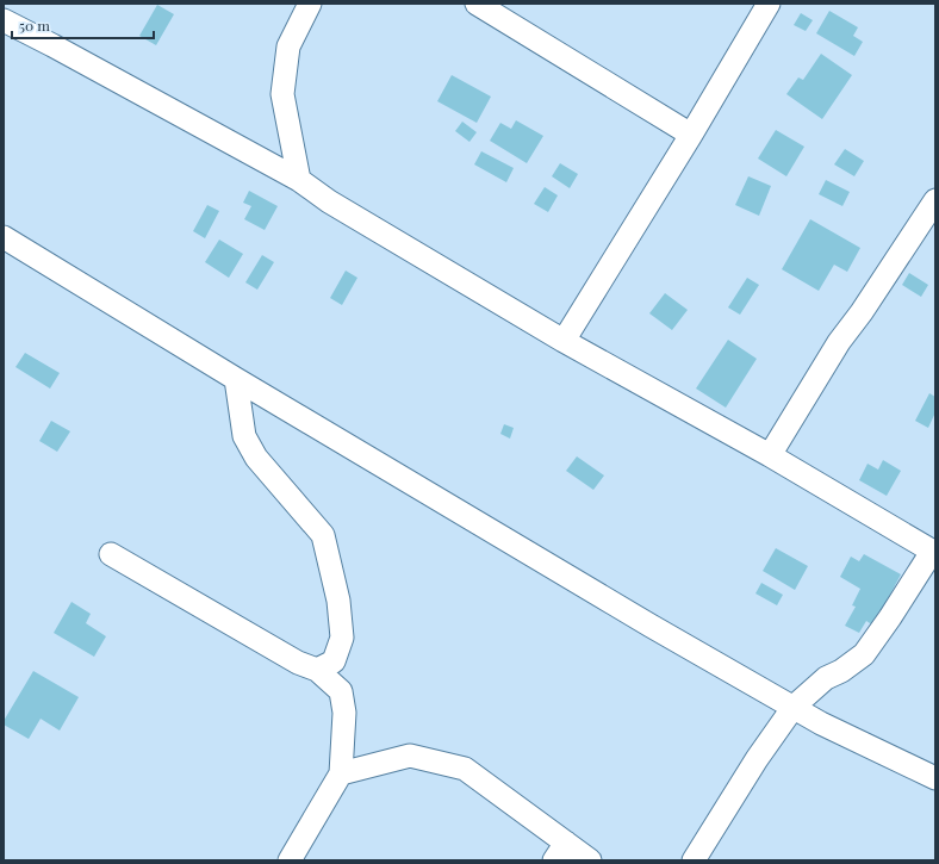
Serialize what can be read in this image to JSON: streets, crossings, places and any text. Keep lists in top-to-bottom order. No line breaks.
{"scale_bar":"50 m"}
